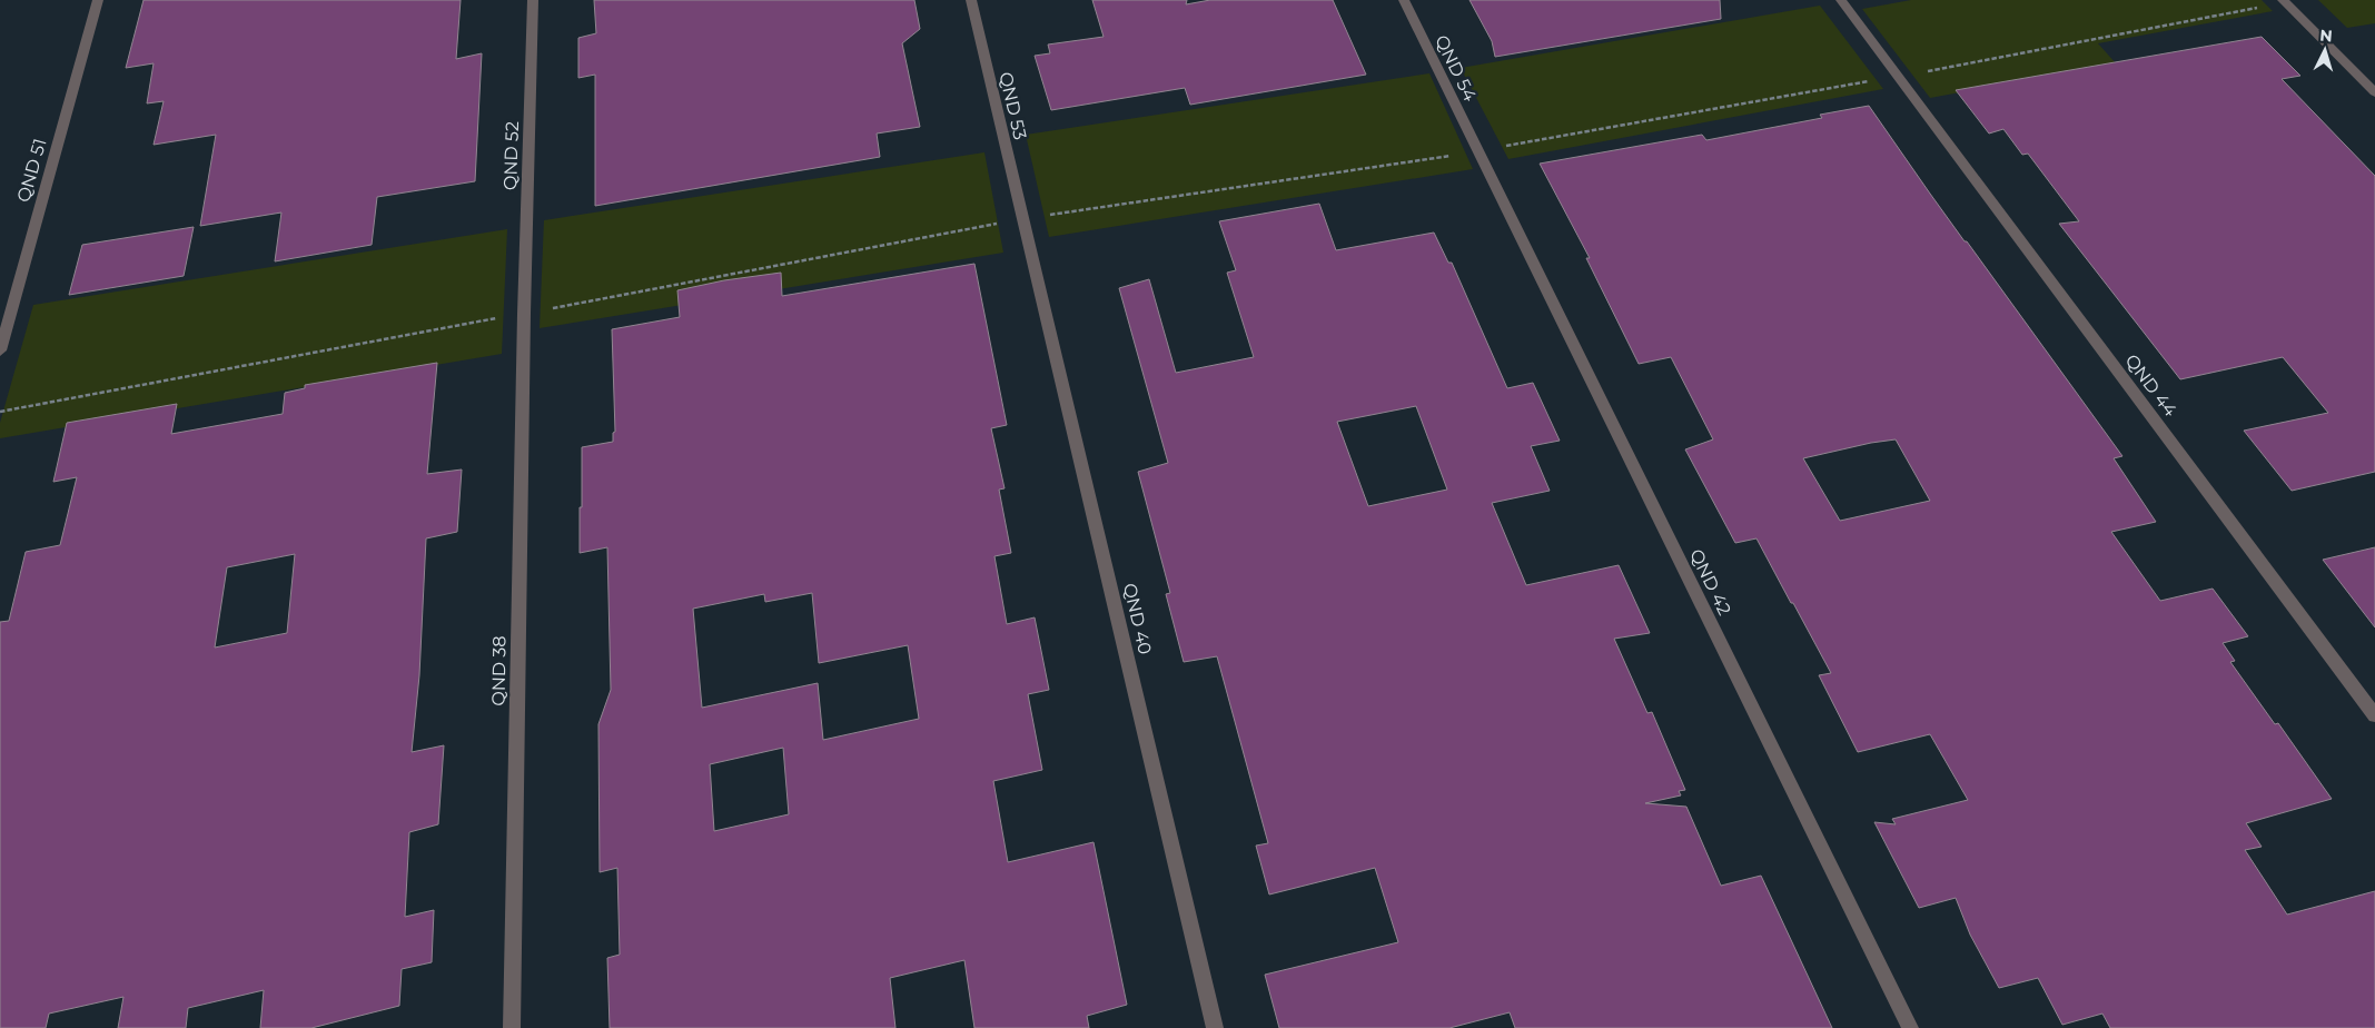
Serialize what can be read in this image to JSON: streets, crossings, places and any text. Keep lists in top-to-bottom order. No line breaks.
{"streets":{"street":["QND 54","QND 53","QND 52","QND 51","QND 44","QND 42","QND 40","QND 38"]},"crossings":[["QND 54","QND 42"],["QND 53","QND 40"],["QND 52","QND 38"]],"north":"top"}
